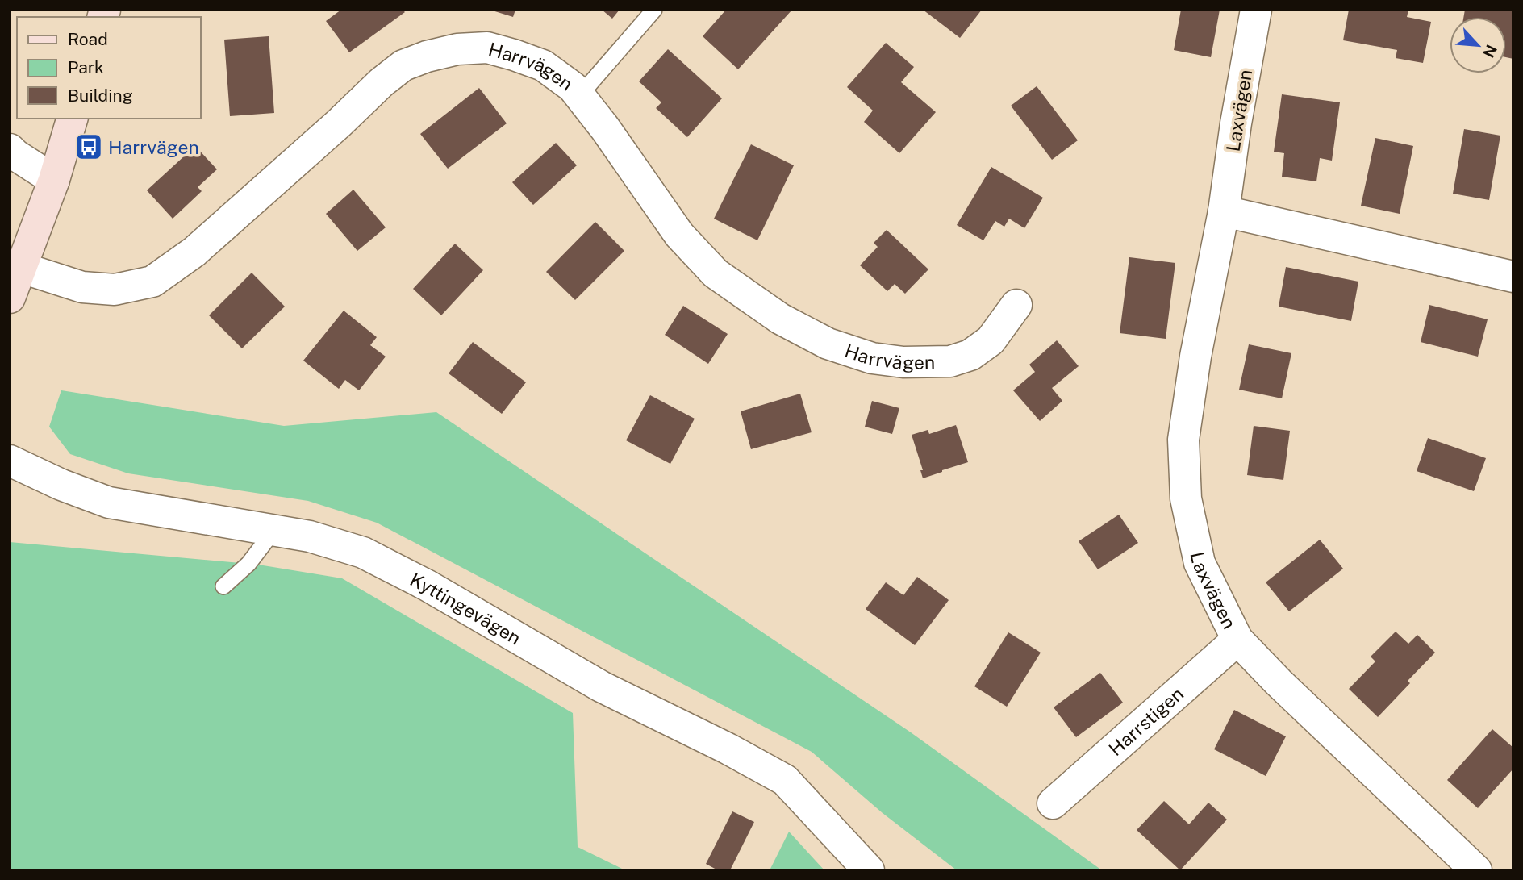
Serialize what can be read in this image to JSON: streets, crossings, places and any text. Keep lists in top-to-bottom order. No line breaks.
{"streets":{"street":["Harrvägen","Laxvägen","Kyttingevägen","Harrstigen"]},"crossings":[["Laxvägen","Harrstigen"]],"places":{"bus stop":["Harrvägen"]},"legend":["Road","Park","Building"],"north":"bottom right"}
